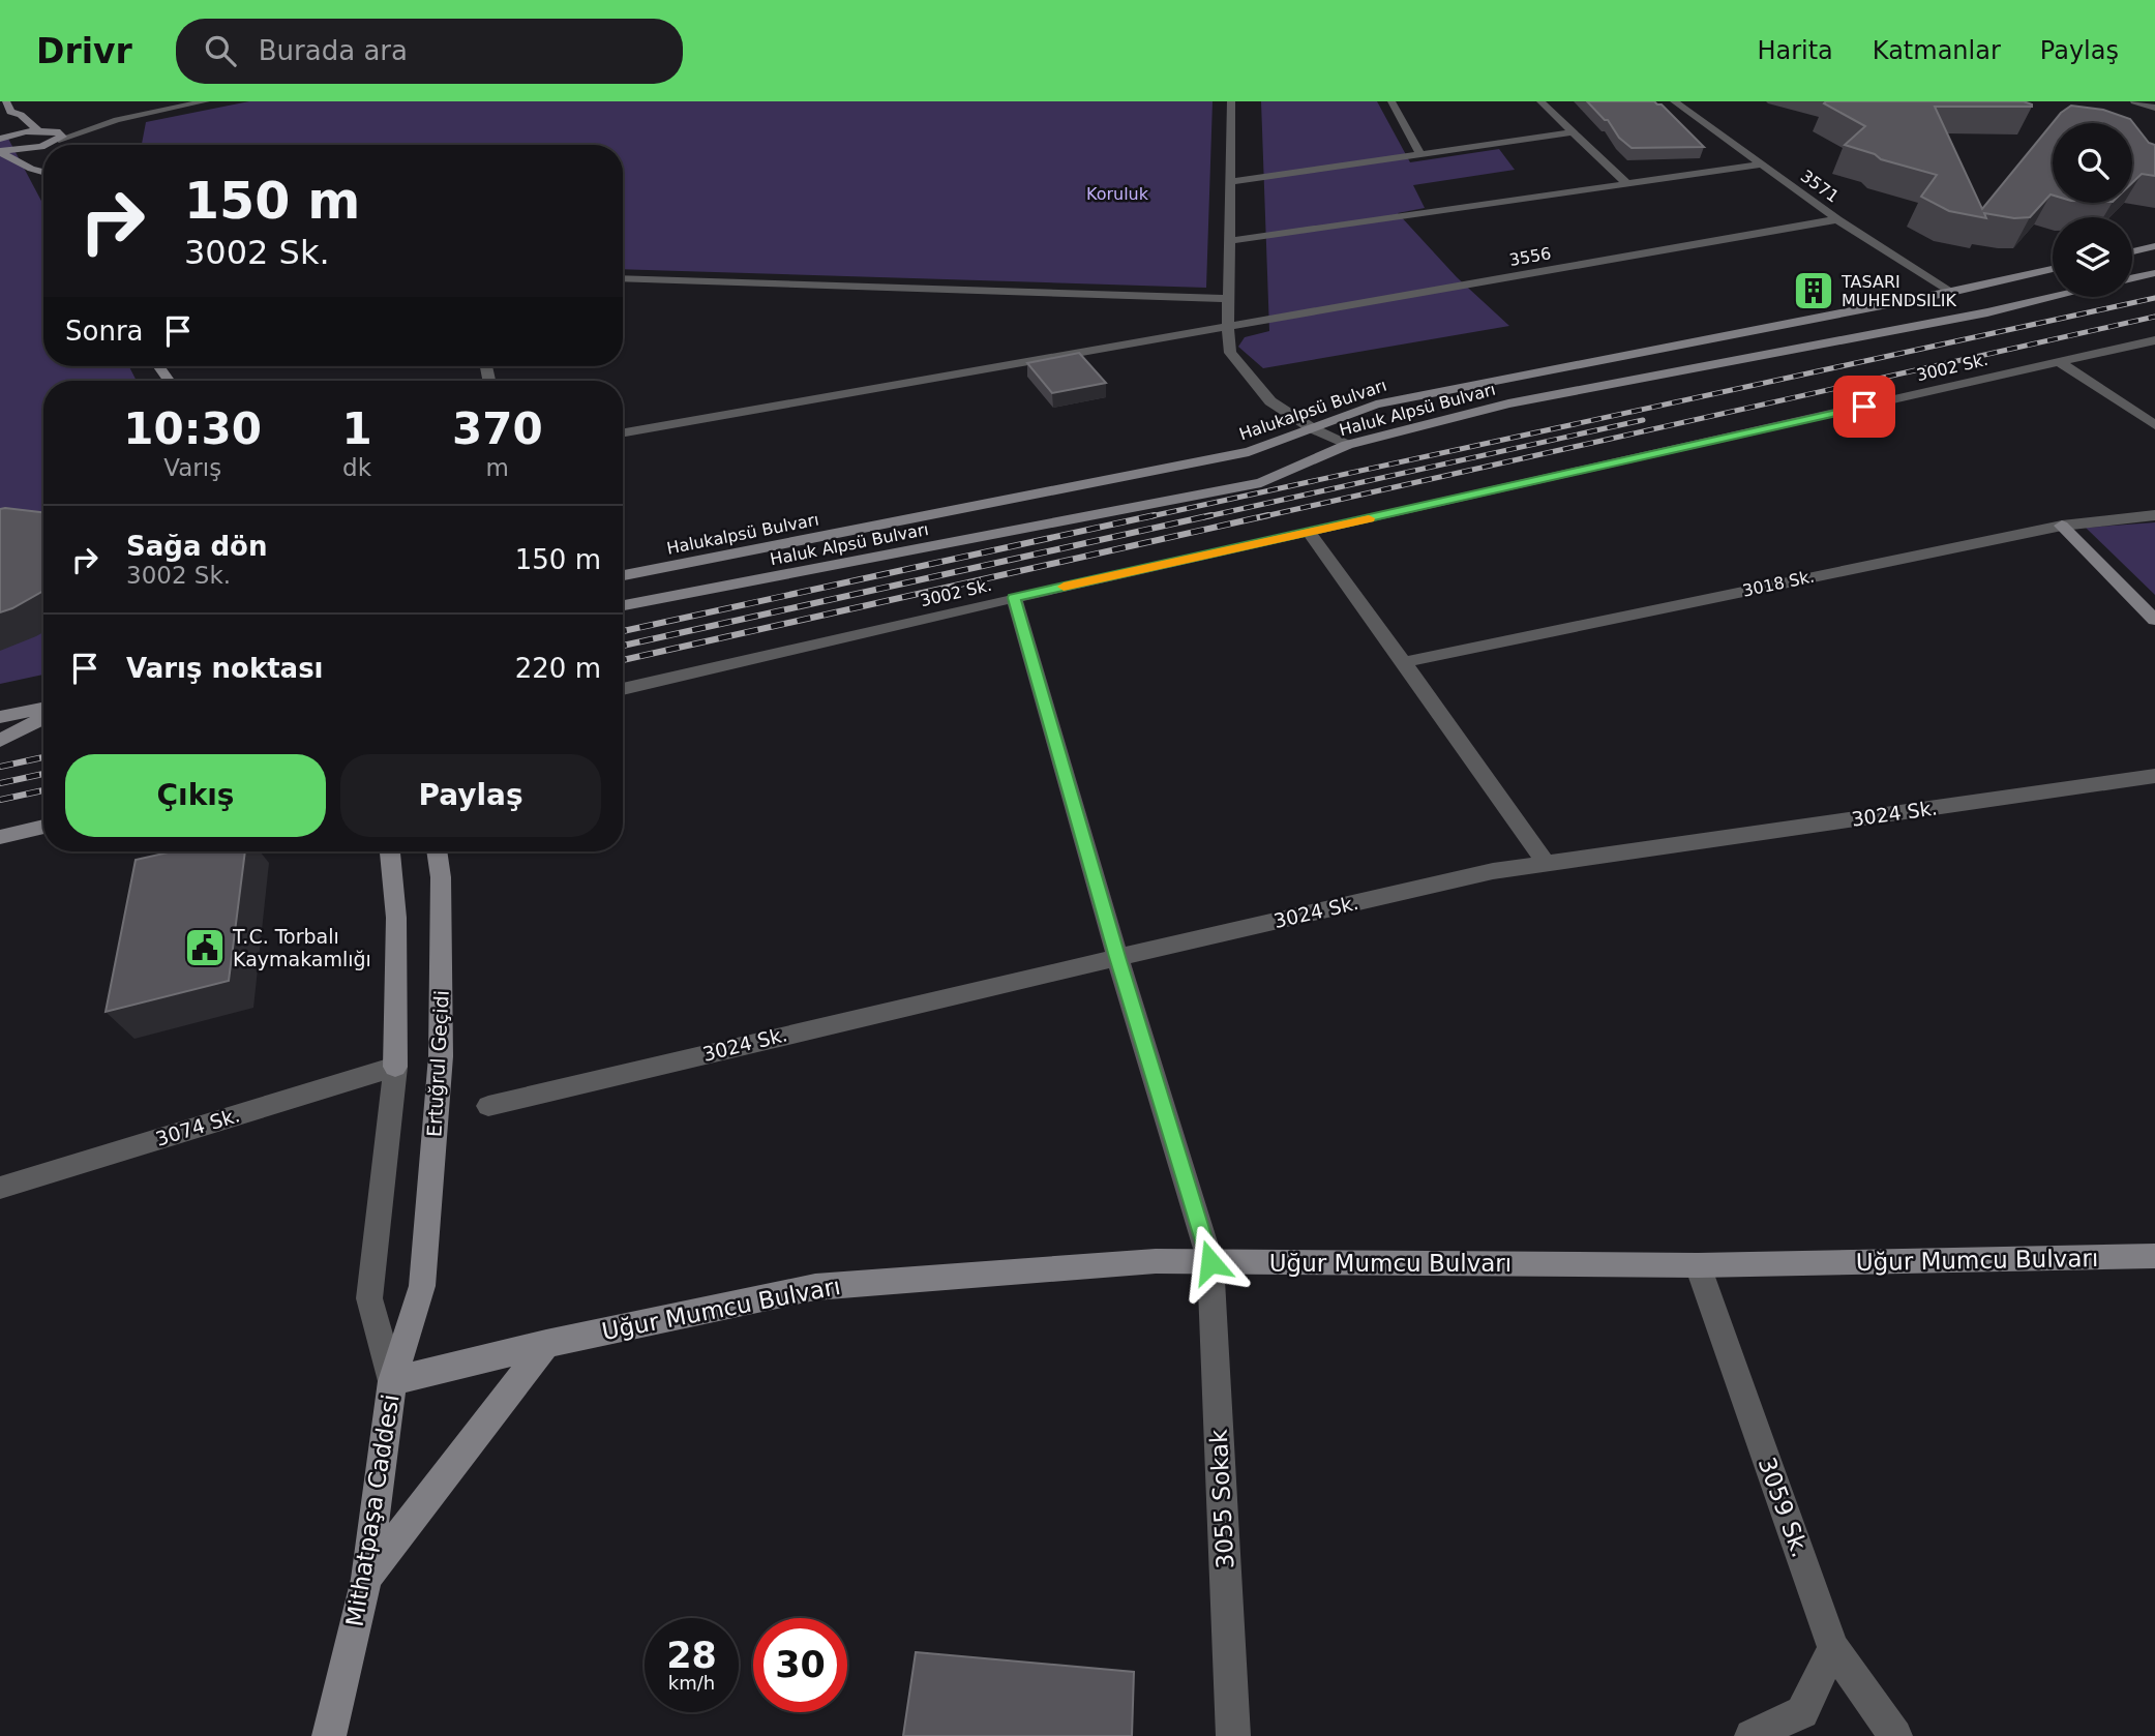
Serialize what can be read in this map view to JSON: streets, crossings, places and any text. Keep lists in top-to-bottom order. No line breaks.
{"streets":{"main road":["Halukalpsü Bulvarı","Haluk Alpsü Bulvarı","Ertuğrul Geçidi","Uğur Mumcu Bulvarı","Mithatpaşa Caddesi"],"street":["3571","3556","3002 Sk.","3018 Sk.","3024 Sk.","3074 Sk.","3055 Sokak","3059 Sk."]},"crossings":[["3571","3556"],["3571","Halukalpsü Bulvarı"],["3002 Sk.","3055 Sokak"],["3024 Sk.","3055 Sokak"],["Ertuğrul Geçidi","Mithatpaşa Caddesi"],["Uğur Mumcu Bulvarı","3055 Sokak"],["Uğur Mumcu Bulvarı","3059 Sk."],["Uğur Mumcu Bulvarı","Mithatpaşa Caddesi"]],"parks":["Koruluk"],"places":{"building":["TASARI MUHENDSILIK"],"public building":["T.C. Torbalı Kaymakamlığı"]},"page":{"header":"Drivr","search":"Burada ara","nav":["Harita","Katmanlar","Paylaş"],"turn":["150 m","3002 Sk."],"then":"Sonra","eta":["10:30","Varış","1","dk","370","m"],"list":[{"name":"Sağa dön","note":"3002 Sk.","value":"150 m"},{"name":"Varış noktası","value":"220 m"}],"buttons":["Çıkış","Paylaş"],"speed":"28 km/h","limit":"30"}}
